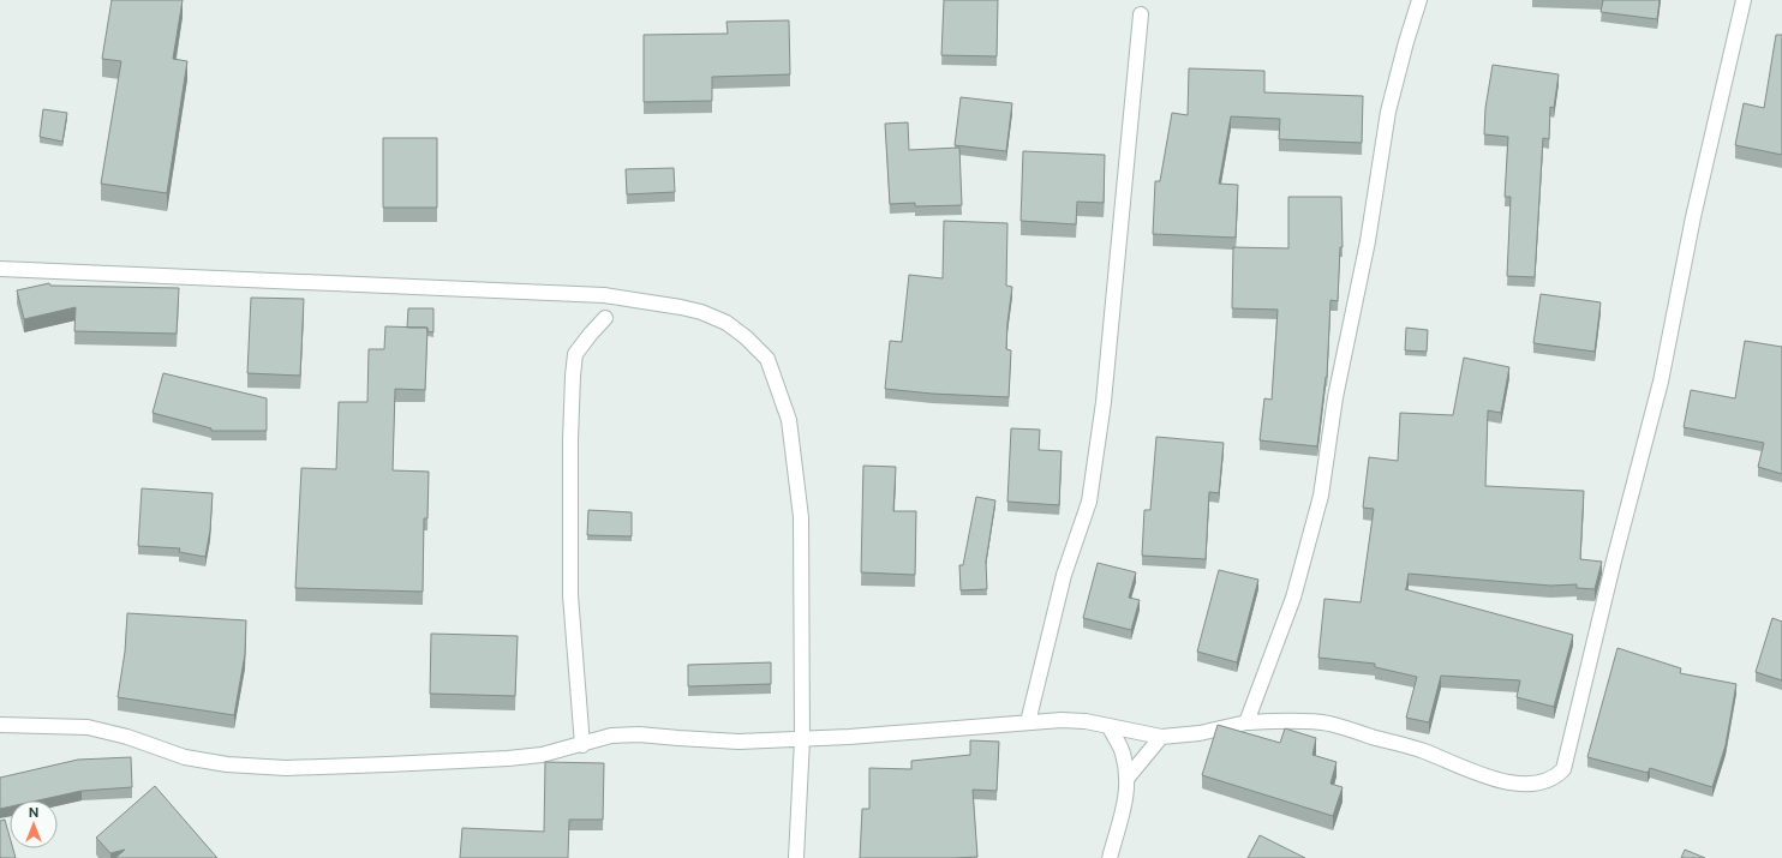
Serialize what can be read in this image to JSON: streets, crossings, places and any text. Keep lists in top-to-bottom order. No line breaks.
{"north":"top"}
